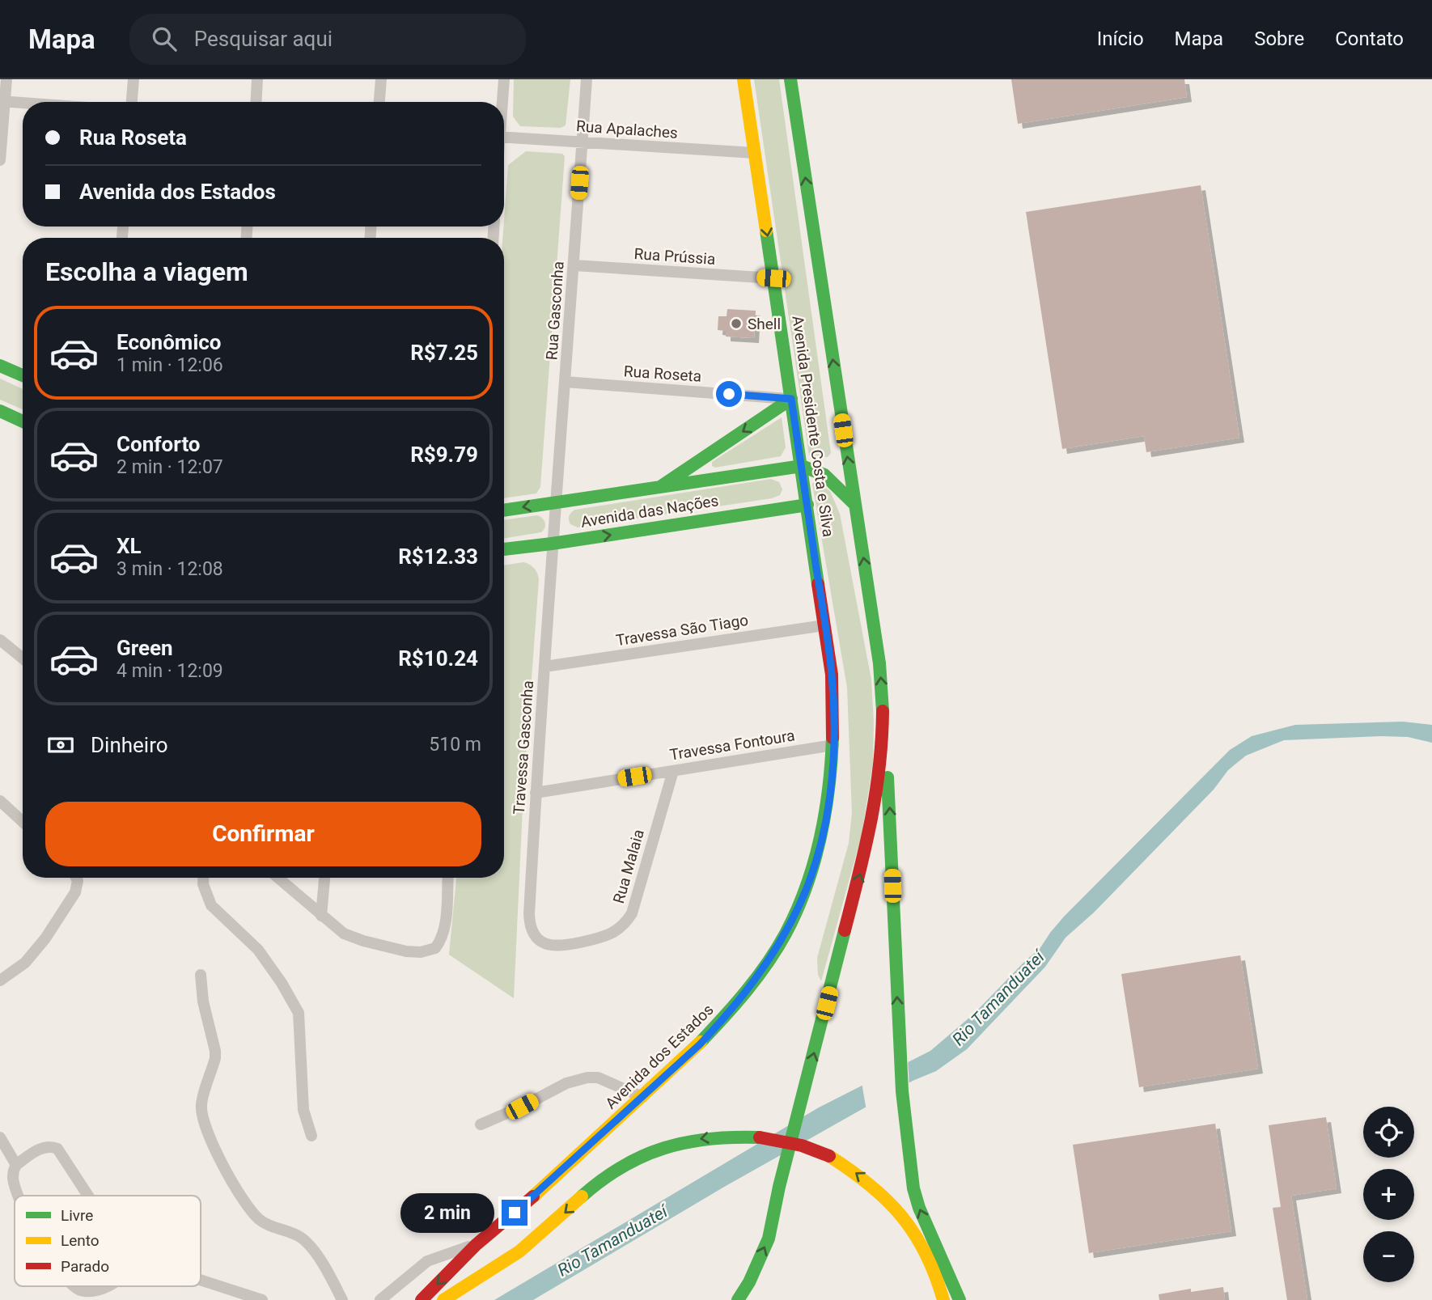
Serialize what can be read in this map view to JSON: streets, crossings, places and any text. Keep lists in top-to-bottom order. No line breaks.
{"streets":{"main road":["Avenida Presidente Costa e Silva","Avenida das Nações","Avenida dos Estados"],"street":["Rua Apalaches","Rua Prússia","Rua Gasconha","Rua Roseta","Travessa São Tiago","Travessa Fontoura","Travessa Gasconha","Rua Malaia"]},"crossings":[["Rua Apalaches","Rua Gasconha"],["Rua Apalaches","Avenida Presidente Costa e Silva"],["Rua Prússia","Rua Gasconha"],["Rua Prússia","Avenida Presidente Costa e Silva"],["Rua Gasconha","Rua Roseta"],["Rua Gasconha","Avenida das Nações"],["Rua Gasconha","Travessa Gasconha"],["Rua Roseta","Avenida Presidente Costa e Silva"],["Avenida Presidente Costa e Silva","Avenida das Nações"],["Avenida Presidente Costa e Silva","Travessa São Tiago"],["Avenida Presidente Costa e Silva","Travessa Fontoura"],["Avenida Presidente Costa e Silva","Avenida dos Estados"],["Avenida das Nações","Travessa Gasconha"],["Travessa São Tiago","Travessa Gasconha"],["Travessa Fontoura","Travessa Gasconha"],["Travessa Fontoura","Rua Malaia"],["Travessa Fontoura","Avenida dos Estados"],["Travessa Gasconha","Rua Malaia"]],"water":["Rio Tamanduateí"],"places":["Shell"],"legend":["Livre","Lento","Parado"],"page":{"header":"Mapa","search":"Pesquisar aqui","nav":["Início","Mapa","Sobre","Contato"],"banner":["Rua Roseta","Avenida dos Estados"],"heading":"Escolha a viagem","list":[{"name":"Econômico","note":"1 min · 12:06","value":"R$7.25"},{"name":"Conforto","note":"2 min · 12:07","value":"R$9.79"},{"name":"XL","note":"3 min · 12:08","value":"R$12.33"},{"name":"Green","note":"4 min · 12:09","value":"R$10.24"}],"pay":["Dinheiro","510 m"],"buttons":"Confirmar","map_buttons":["+","−"],"bubble":"2 min"}}
